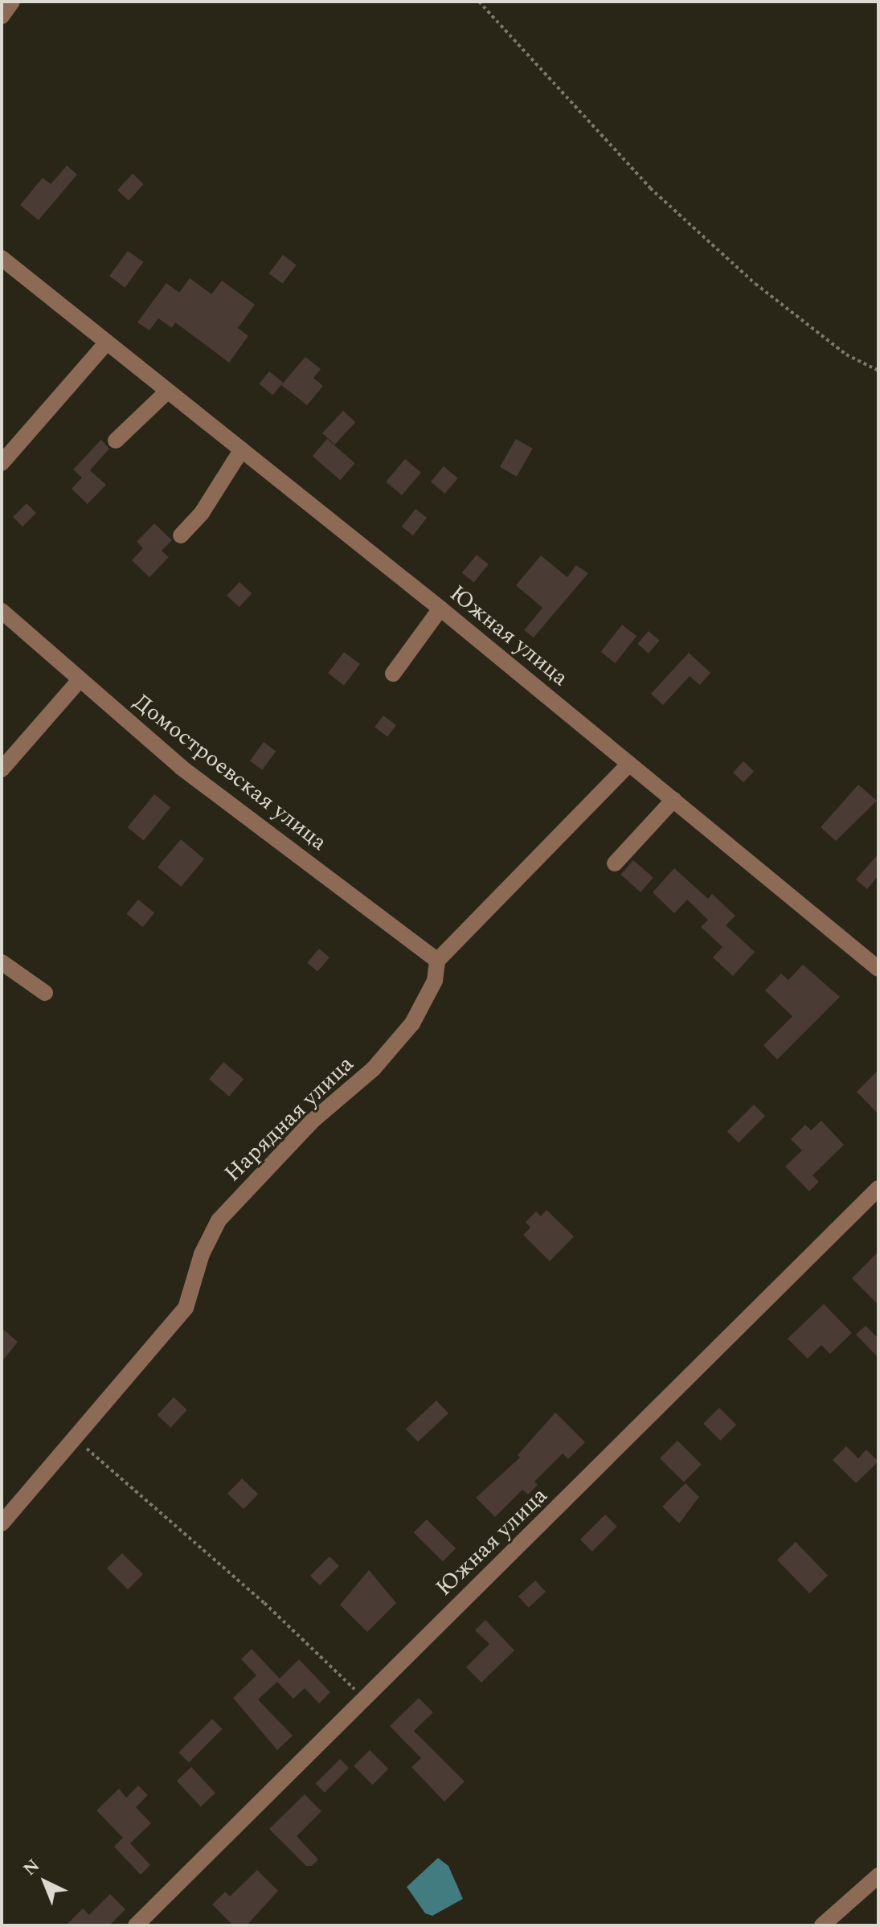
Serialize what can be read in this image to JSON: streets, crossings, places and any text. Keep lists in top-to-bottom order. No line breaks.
{"streets":{"street":["Южная улица","Домостроевская улица","Нарядная улица"]},"crossings":[["Южная улица","Нарядная улица"],["Домостроевская улица","Нарядная улица"]],"north":"top left"}
